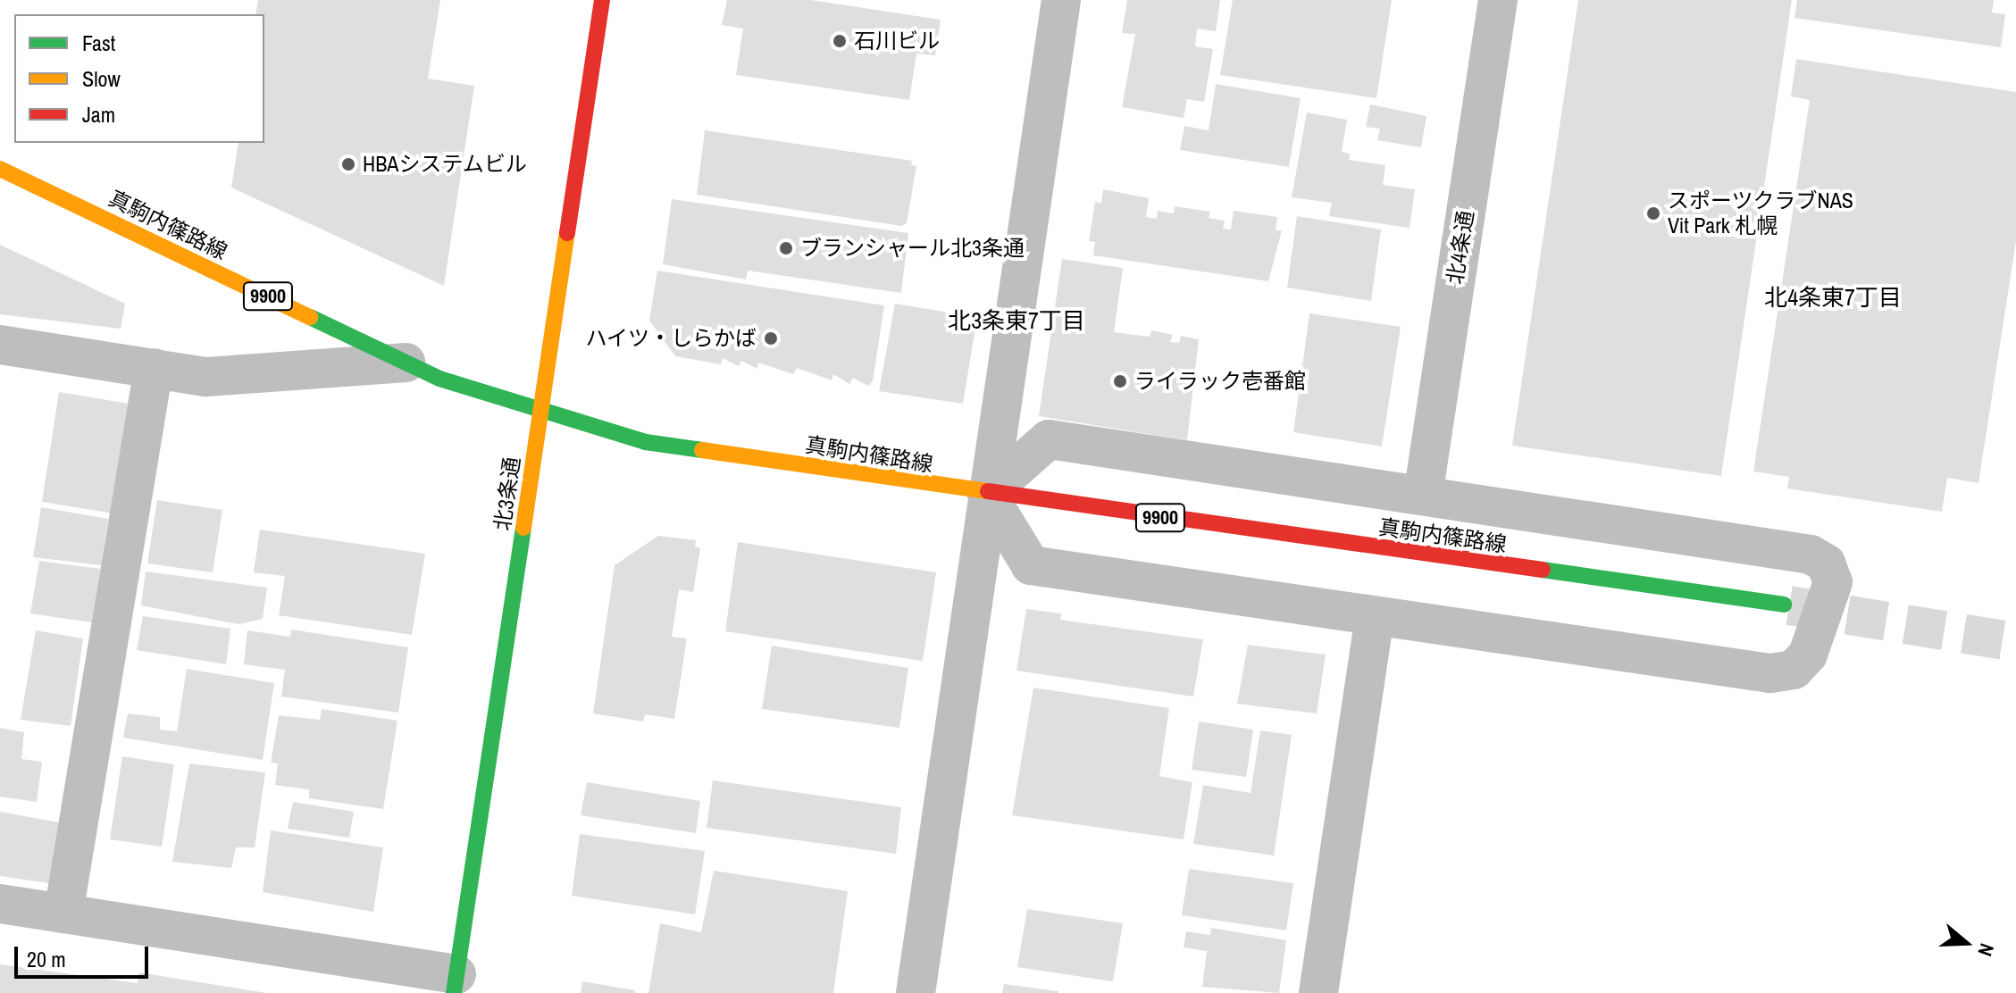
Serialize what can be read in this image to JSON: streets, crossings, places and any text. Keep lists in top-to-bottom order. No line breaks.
{"streets":{"main road":["真駒内篠路線","9900","北3条通"],"street":["北4条通"]},"crossings":[["真駒内篠路線","北3条通"]],"districts":["北4条東7丁目","北3条東7丁目"],"places":["石川ビル","HBAシステムビル","スポーツクラブNAS Vit Park 札幌","ブランシャール北3条通","ハイツ・しらかば","ライラック壱番館"],"legend":["Fast","Slow","Jam"],"scale_bar":"20 m","north":"right"}
